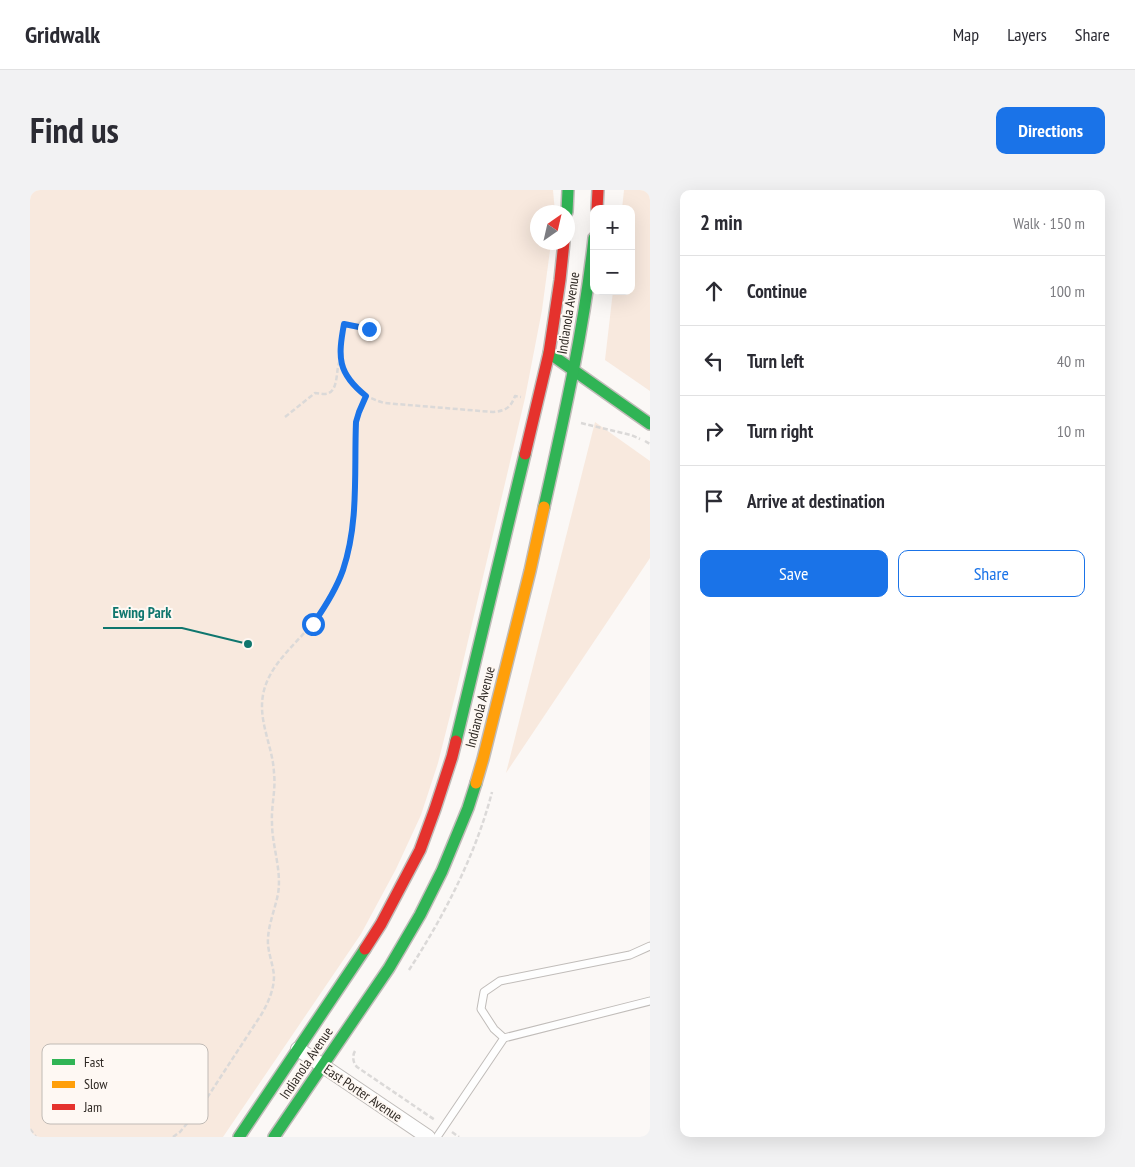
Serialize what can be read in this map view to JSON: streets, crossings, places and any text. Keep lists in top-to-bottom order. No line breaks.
{"streets":{"main road":["Indianola Avenue"],"street":["East Porter Avenue"]},"crossings":[["Indianola Avenue","East Porter Avenue"]],"places":["Ewing Park"],"legend":["Fast","Slow","Jam"],"north":"top right","page":{"header":"Gridwalk","nav":["Map","Layers","Share"],"title":"Find us","buttons":["Directions",["Save","Share"]],"heading":["2 min","Walk · 150 m"],"map_buttons":["+","−"],"list":[["Continue","100 m"],["Turn left","40 m"],["Turn right","10 m"],"Arrive at destination"]}}
